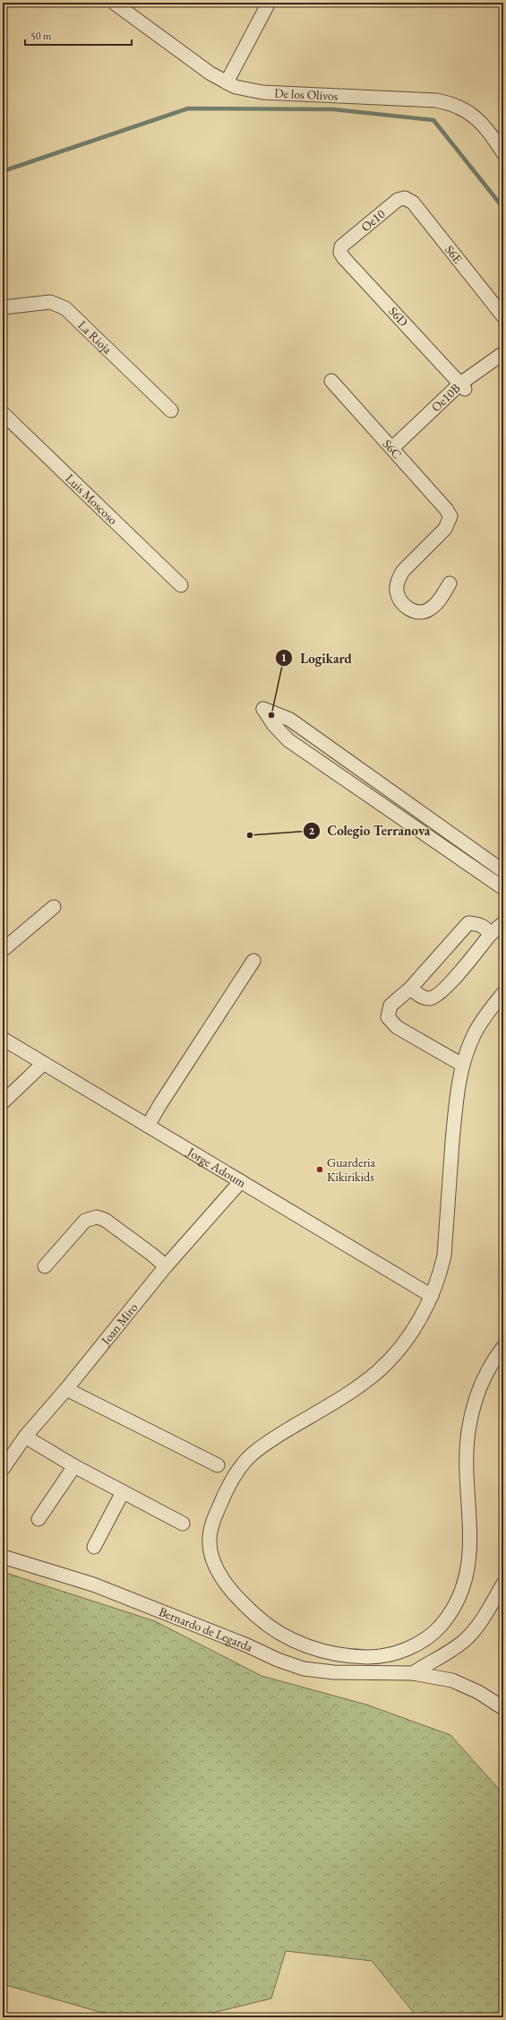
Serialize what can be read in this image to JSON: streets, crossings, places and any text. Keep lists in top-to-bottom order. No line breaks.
{"streets":{"street":["De los Olivos","Oe10","S6E","S6D","La Rioja","Oe10B","S6C","Luis Moscoso","Jorge Adoum","Joan Miro","Bernardo de Legarda"]},"crossings":[["Oe10","S6E"],["Oe10","S6D"],["S6D","Oe10B"],["Oe10B","S6C"],["Jorge Adoum","Joan Miro"]],"places":["Logikard","Colegio Terranova","Guarderia Kikirikids"],"scale_bar":"50 m"}
